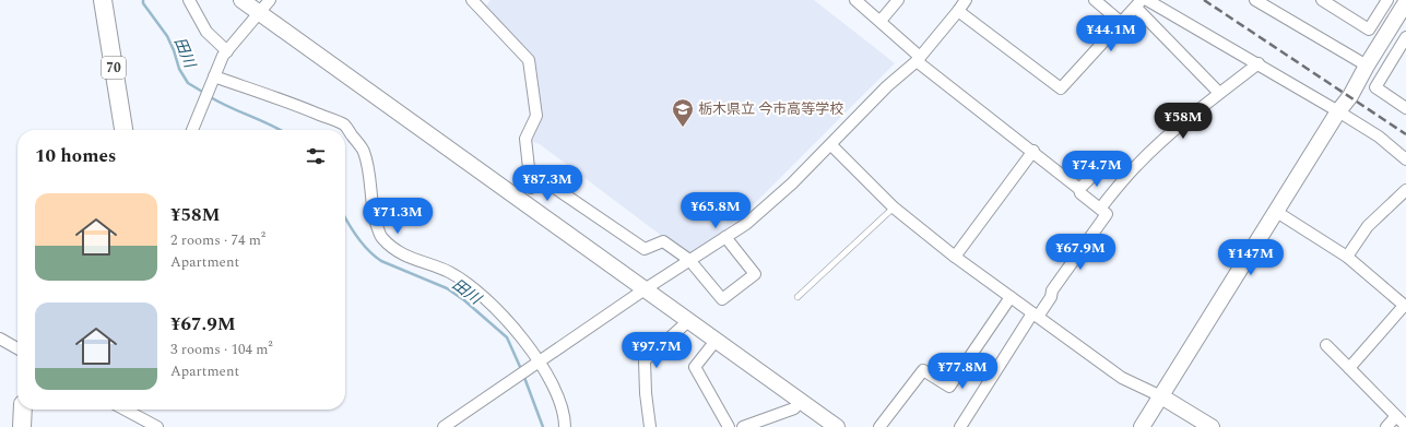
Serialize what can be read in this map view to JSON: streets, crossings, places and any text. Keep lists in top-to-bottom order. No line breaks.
{"streets":{"main road":["70"]},"water":["田川"],"places":{"school or university":["栃木県立 今市高等学校"]},"page":{"price":["¥44.1M","¥58M","¥74.7M","¥87.3M","¥65.8M","¥71.3M","¥67.9M","¥147M","¥97.7M","¥77.8M"],"heading":"10 homes","list":[{"name":"¥58M","note":"2 rooms · 74 m² · Apartment"},{"name":"¥67.9M","note":"3 rooms · 104 m² · Apartment"}]}}
